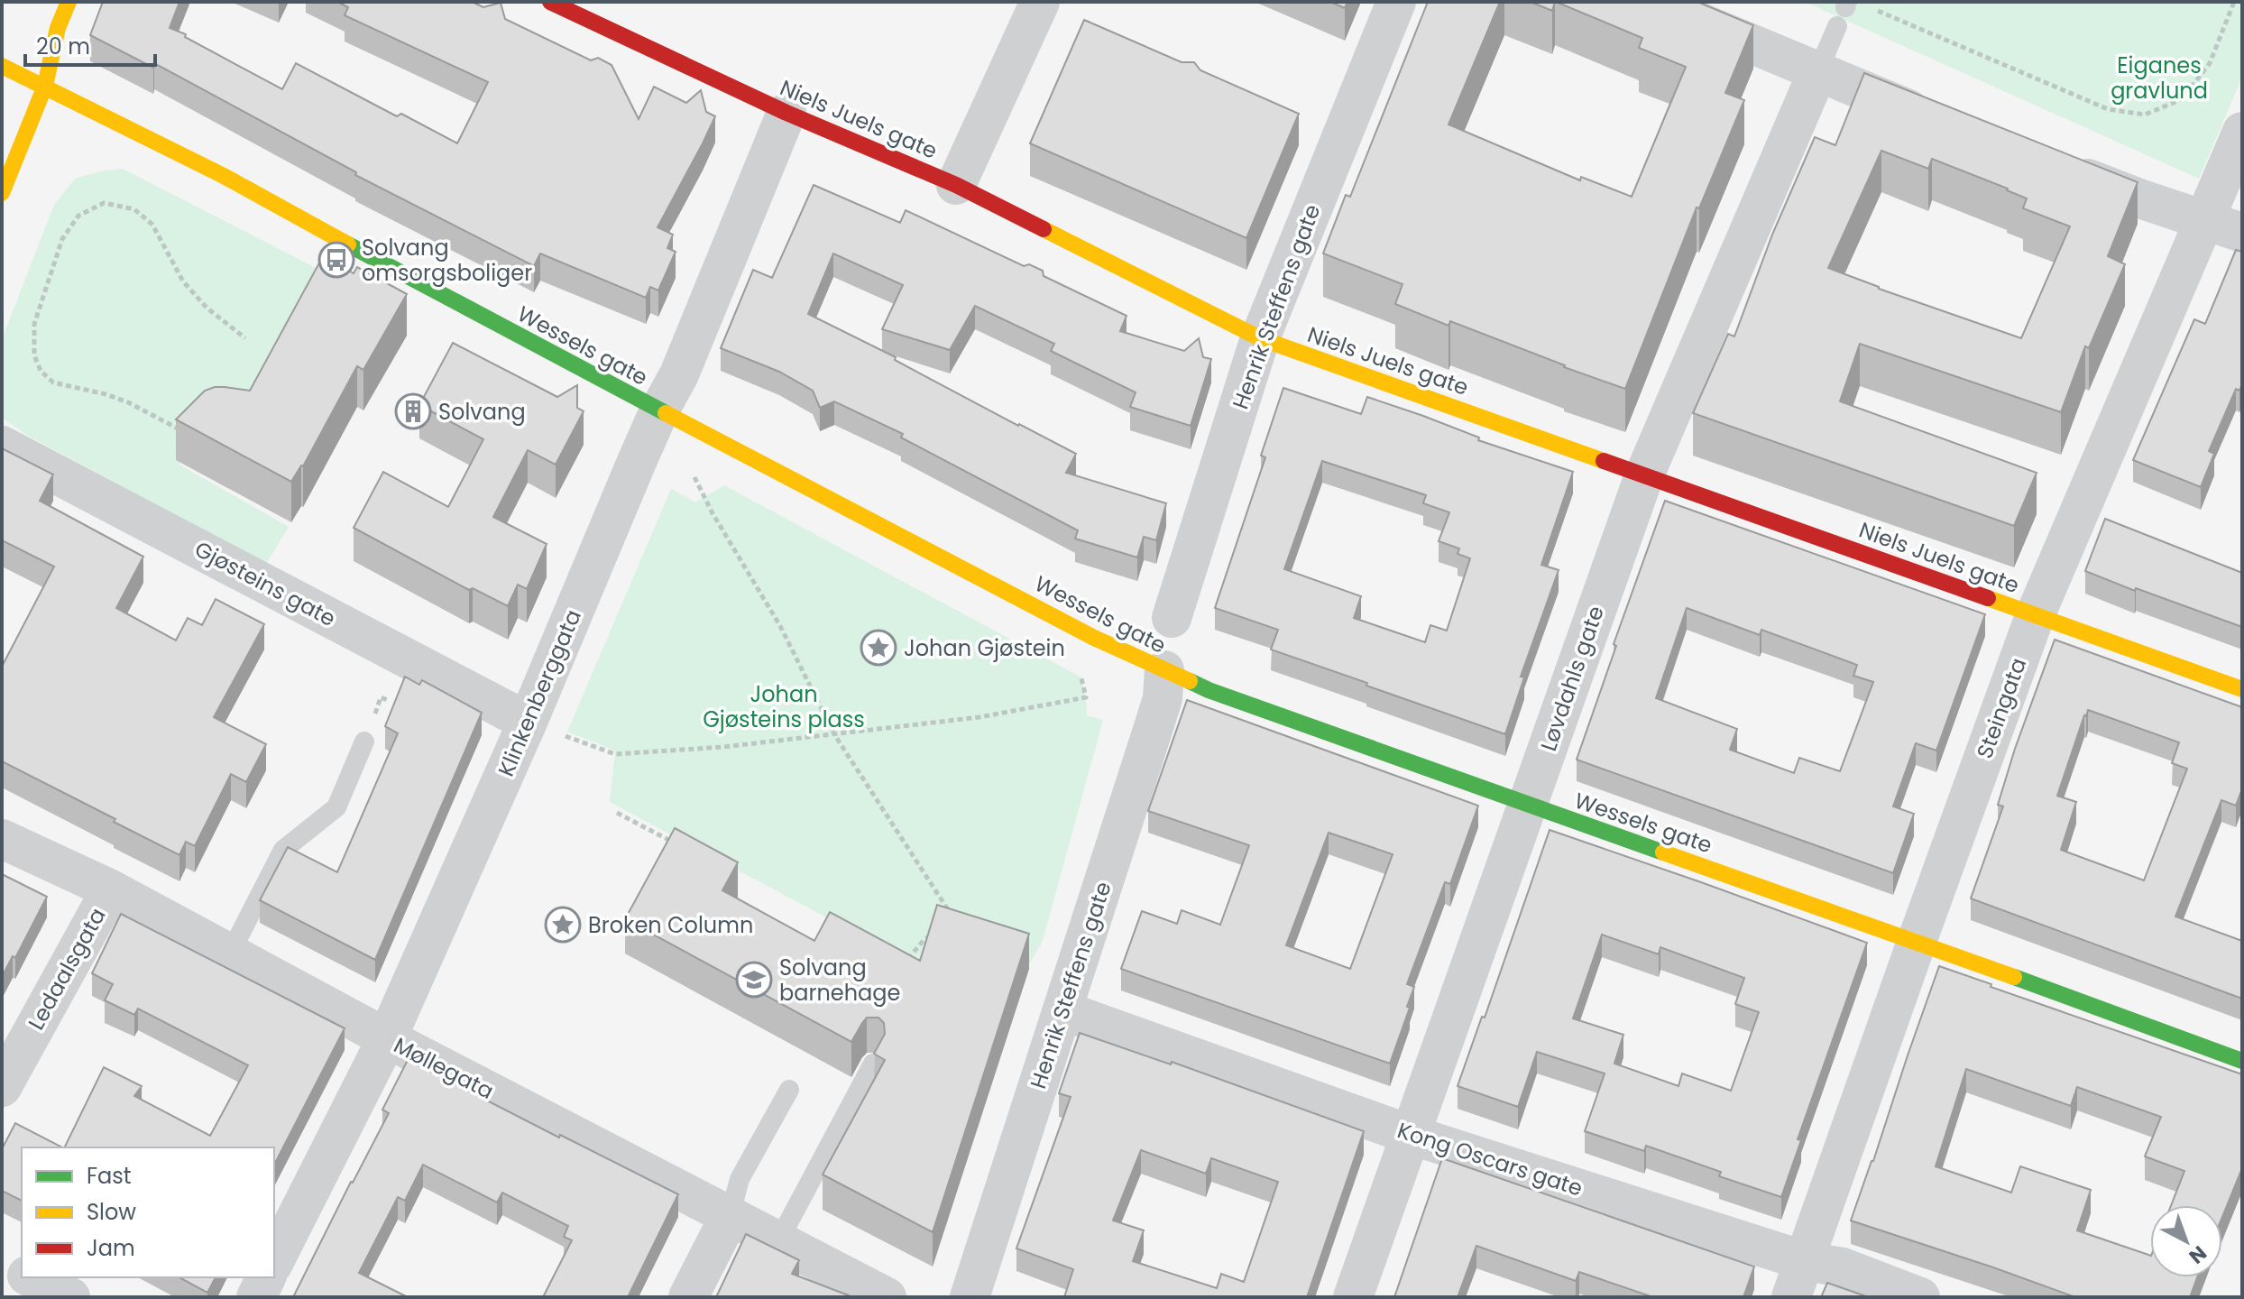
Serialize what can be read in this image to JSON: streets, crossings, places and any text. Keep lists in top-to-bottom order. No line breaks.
{"streets":{"main road":["Niels Juels gate","Wessels gate"],"street":["Henrik Steffens gate","Gjøsteins gate","Løvdahls gate","Klinkenberggata","Steingata","Ledaalsgata","Møllegata","Kong Oscars gate"]},"crossings":[["Niels Juels gate","Henrik Steffens gate"],["Niels Juels gate","Løvdahls gate"],["Niels Juels gate","Klinkenberggata"],["Niels Juels gate","Steingata"],["Henrik Steffens gate","Wessels gate"],["Henrik Steffens gate","Kong Oscars gate"],["Wessels gate","Løvdahls gate"],["Wessels gate","Klinkenberggata"],["Wessels gate","Steingata"],["Gjøsteins gate","Klinkenberggata"],["Løvdahls gate","Kong Oscars gate"],["Klinkenberggata","Møllegata"],["Steingata","Kong Oscars gate"],["Ledaalsgata","Møllegata"]],"parks":["Eiganes gravlund","Johan Gjøsteins plass"],"places":{"bus stop":["Solvang omsorgsboliger"],"building":["Solvang"],"place":["Johan Gjøstein","Broken Column"],"school or university":["Solvang barnehage"]},"legend":["Fast","Slow","Jam"],"scale_bar":"20 m","north":"bottom right"}
